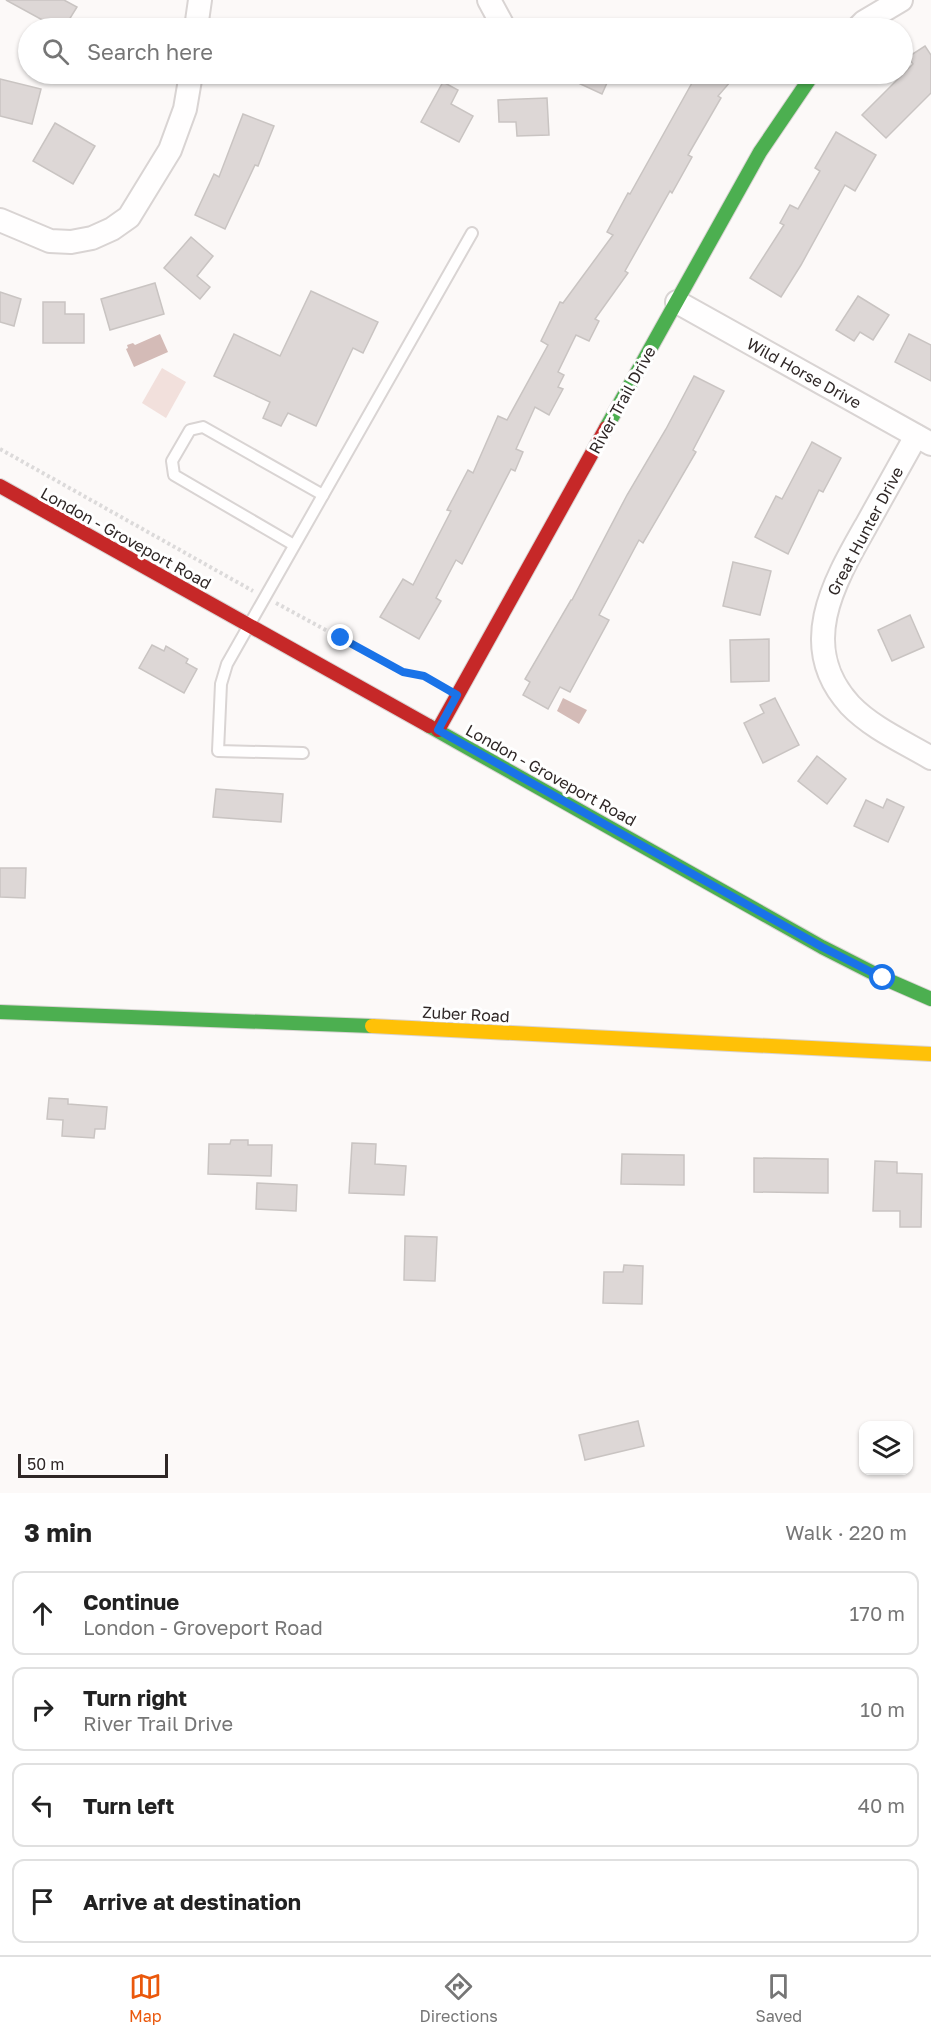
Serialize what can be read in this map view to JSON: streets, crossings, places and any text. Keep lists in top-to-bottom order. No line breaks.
{"streets":{"street":["Wild Horse Drive","River Trail Drive","Great Hunter Drive","London - Groveport Road","Zuber Road"]},"crossings":[["Wild Horse Drive","River Trail Drive"],["Wild Horse Drive","Great Hunter Drive"],["River Trail Drive","London - Groveport Road"]],"scale_bar":"50 m","page":{"search":"Search here","scale":"50 m","heading":["3 min","Walk · 220 m"],"list":[["Continue","London - Groveport Road","170 m"],["Turn right","River Trail Drive","10 m"],["Turn left","40 m"],"Arrive at destination"],"nav":["Map","Directions","Saved"]}}
